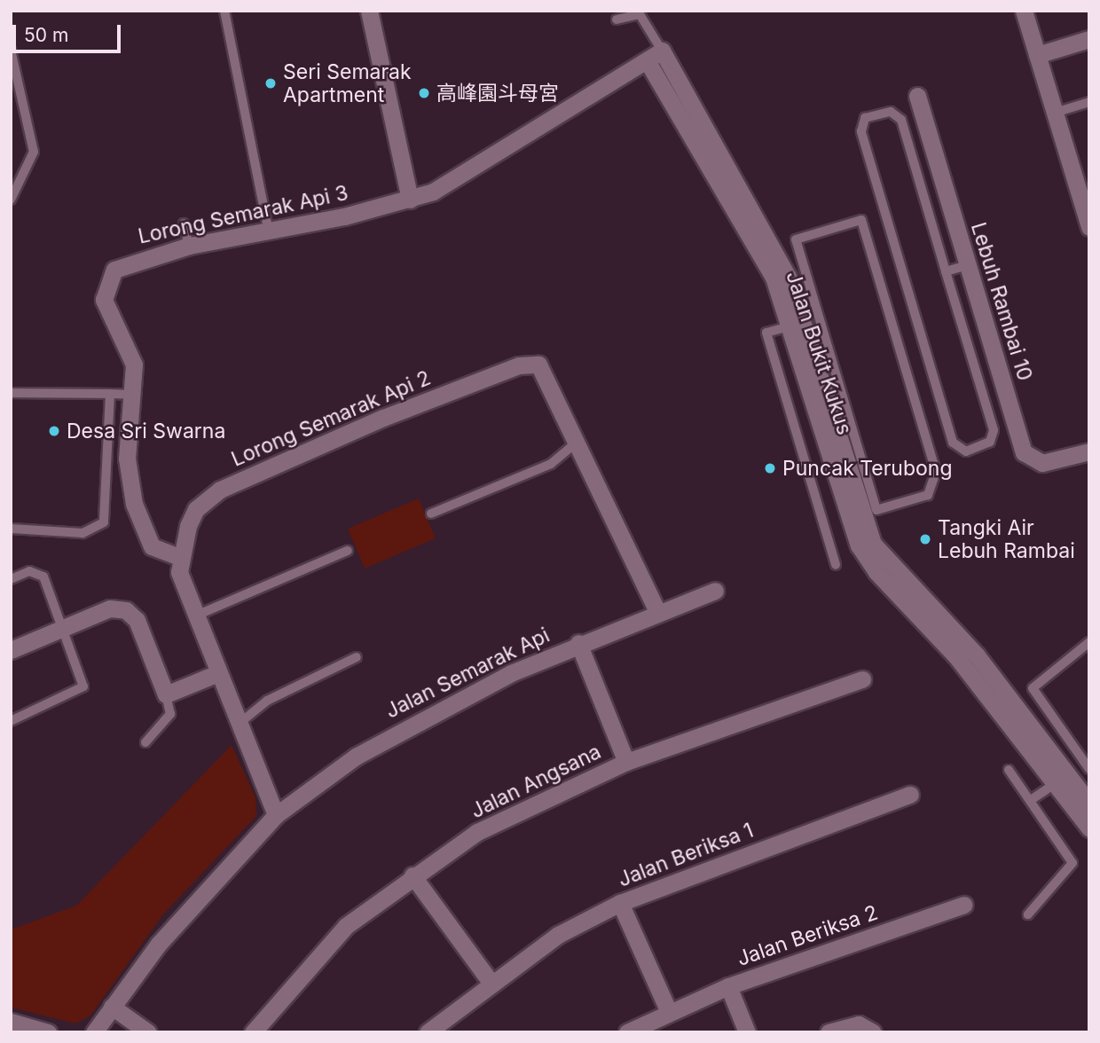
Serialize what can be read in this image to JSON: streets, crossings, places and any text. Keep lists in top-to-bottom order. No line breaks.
{"streets":{"street":["Lorong Semarak Api 3","Lebuh Rambai 10","Jalan Bukit Kukus","Lorong Semarak Api 2","Jalan Semarak Api","Jalan Angsana","Jalan Beriksa 1","Jalan Beriksa 2"]},"crossings":[["Lorong Semarak Api 3","Jalan Bukit Kukus"],["Lorong Semarak Api 3","Lorong Semarak Api 2"],["Lorong Semarak Api 2","Jalan Semarak Api"]],"places":["Seri Semarak Apartment","高峰園斗母宮","Desa Sri Swarna","Puncak Terubong","Tangki Air Lebuh Rambai"],"scale_bar":"50 m"}
